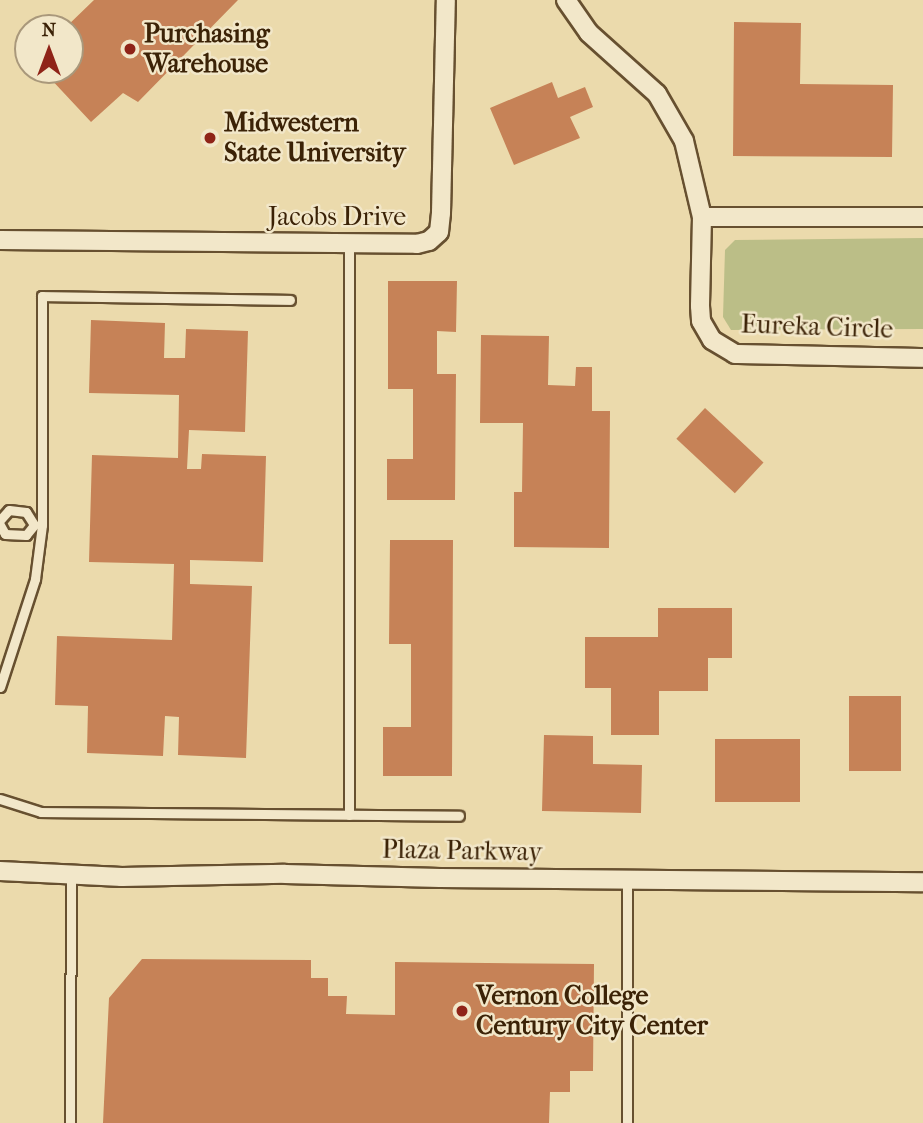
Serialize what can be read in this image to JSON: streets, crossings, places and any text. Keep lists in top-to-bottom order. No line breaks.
{"streets":{"street":["Jacobs Drive","Eureka Circle","Plaza Parkway"]},"places":["Purchasing Warehouse","Midwestern State University","Vernon College Century City Center"],"north":"top"}
